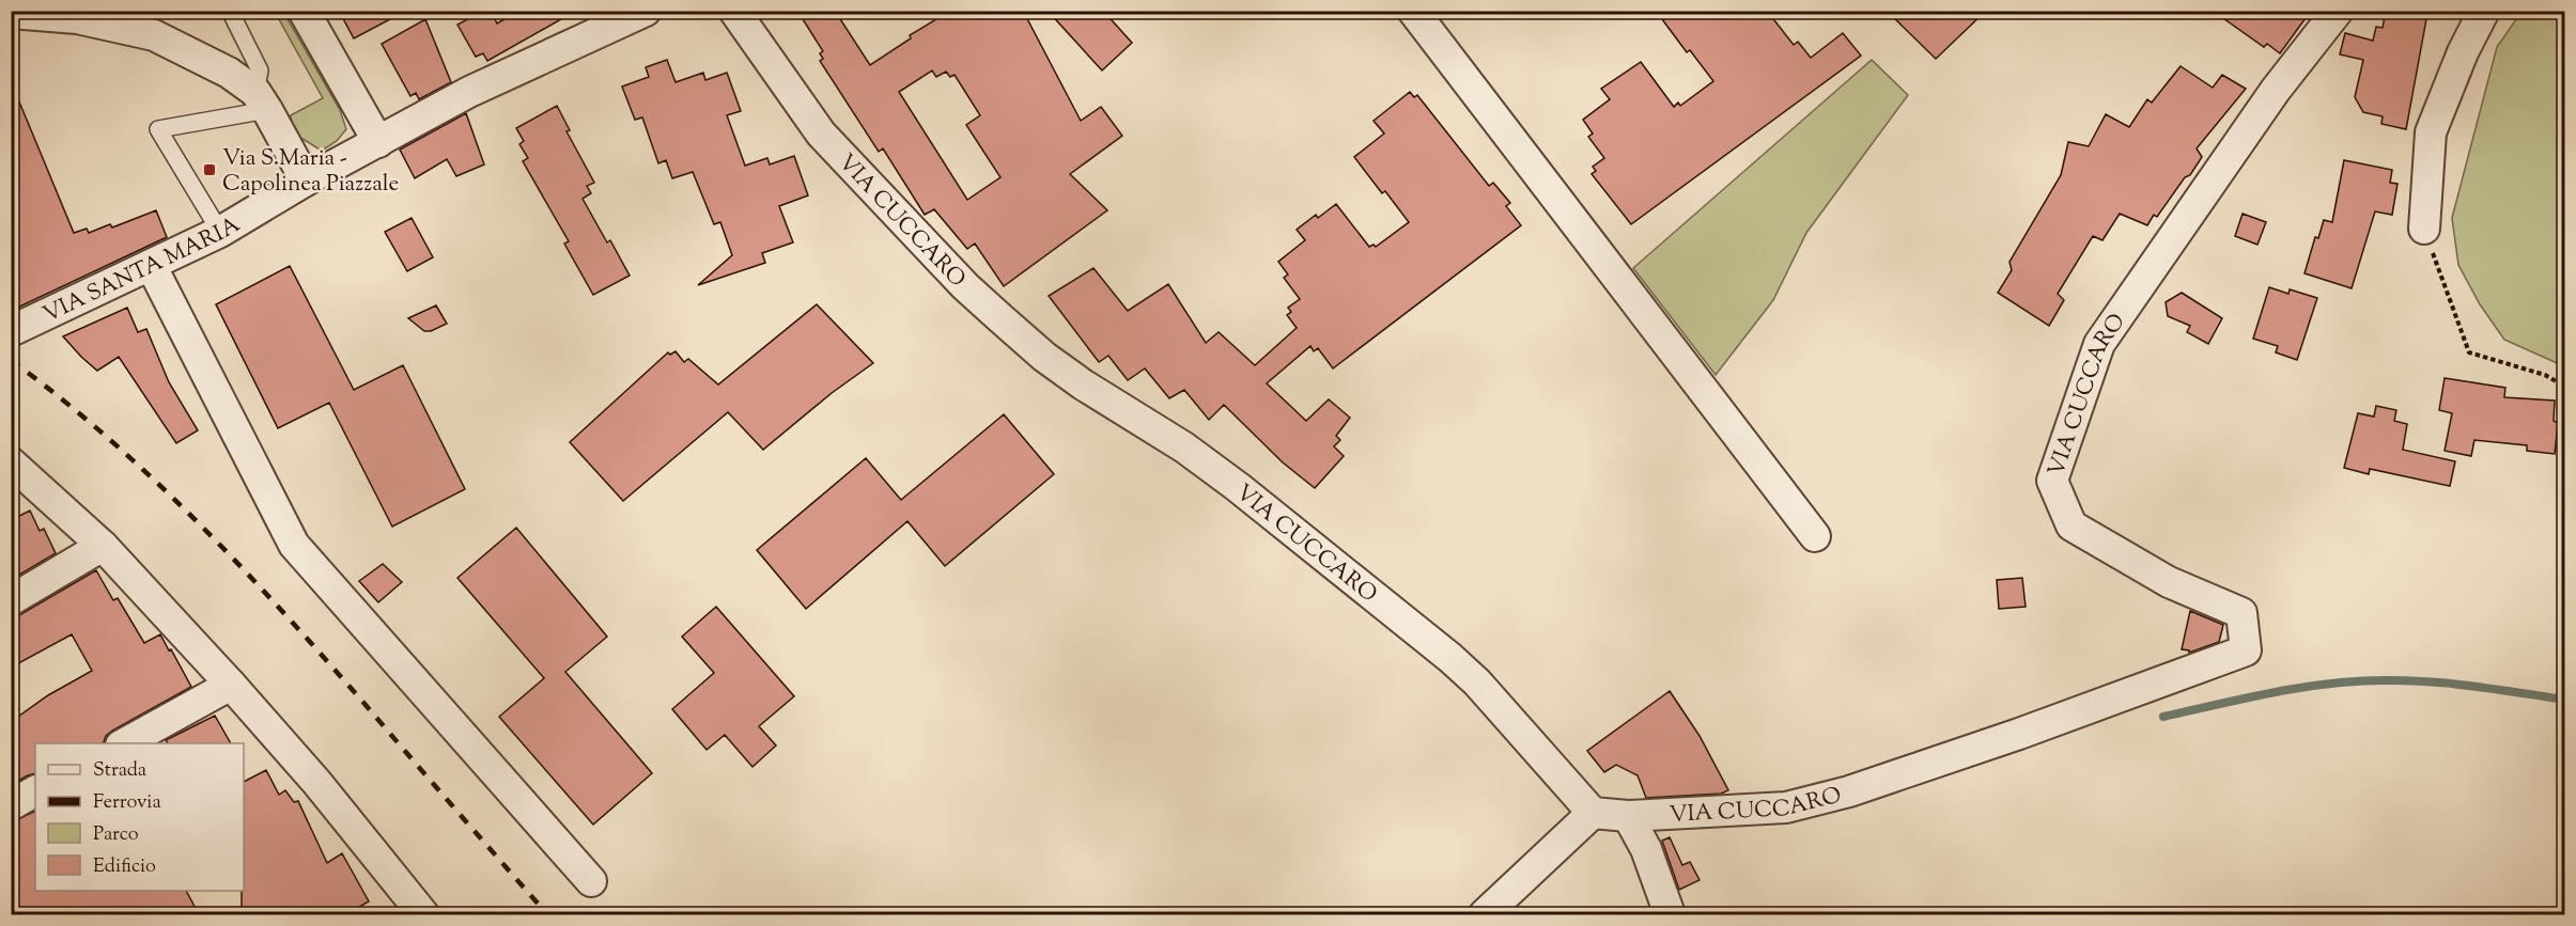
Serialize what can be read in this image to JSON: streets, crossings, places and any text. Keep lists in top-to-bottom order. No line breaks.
{"streets":{"street":["VIA CUCCARO","VIA SANTA MARIA"]},"places":{"transit":["Via S.Maria - Capolinea Piazzale"]},"legend":["Strada","Ferrovia","Parco","Edificio"]}
